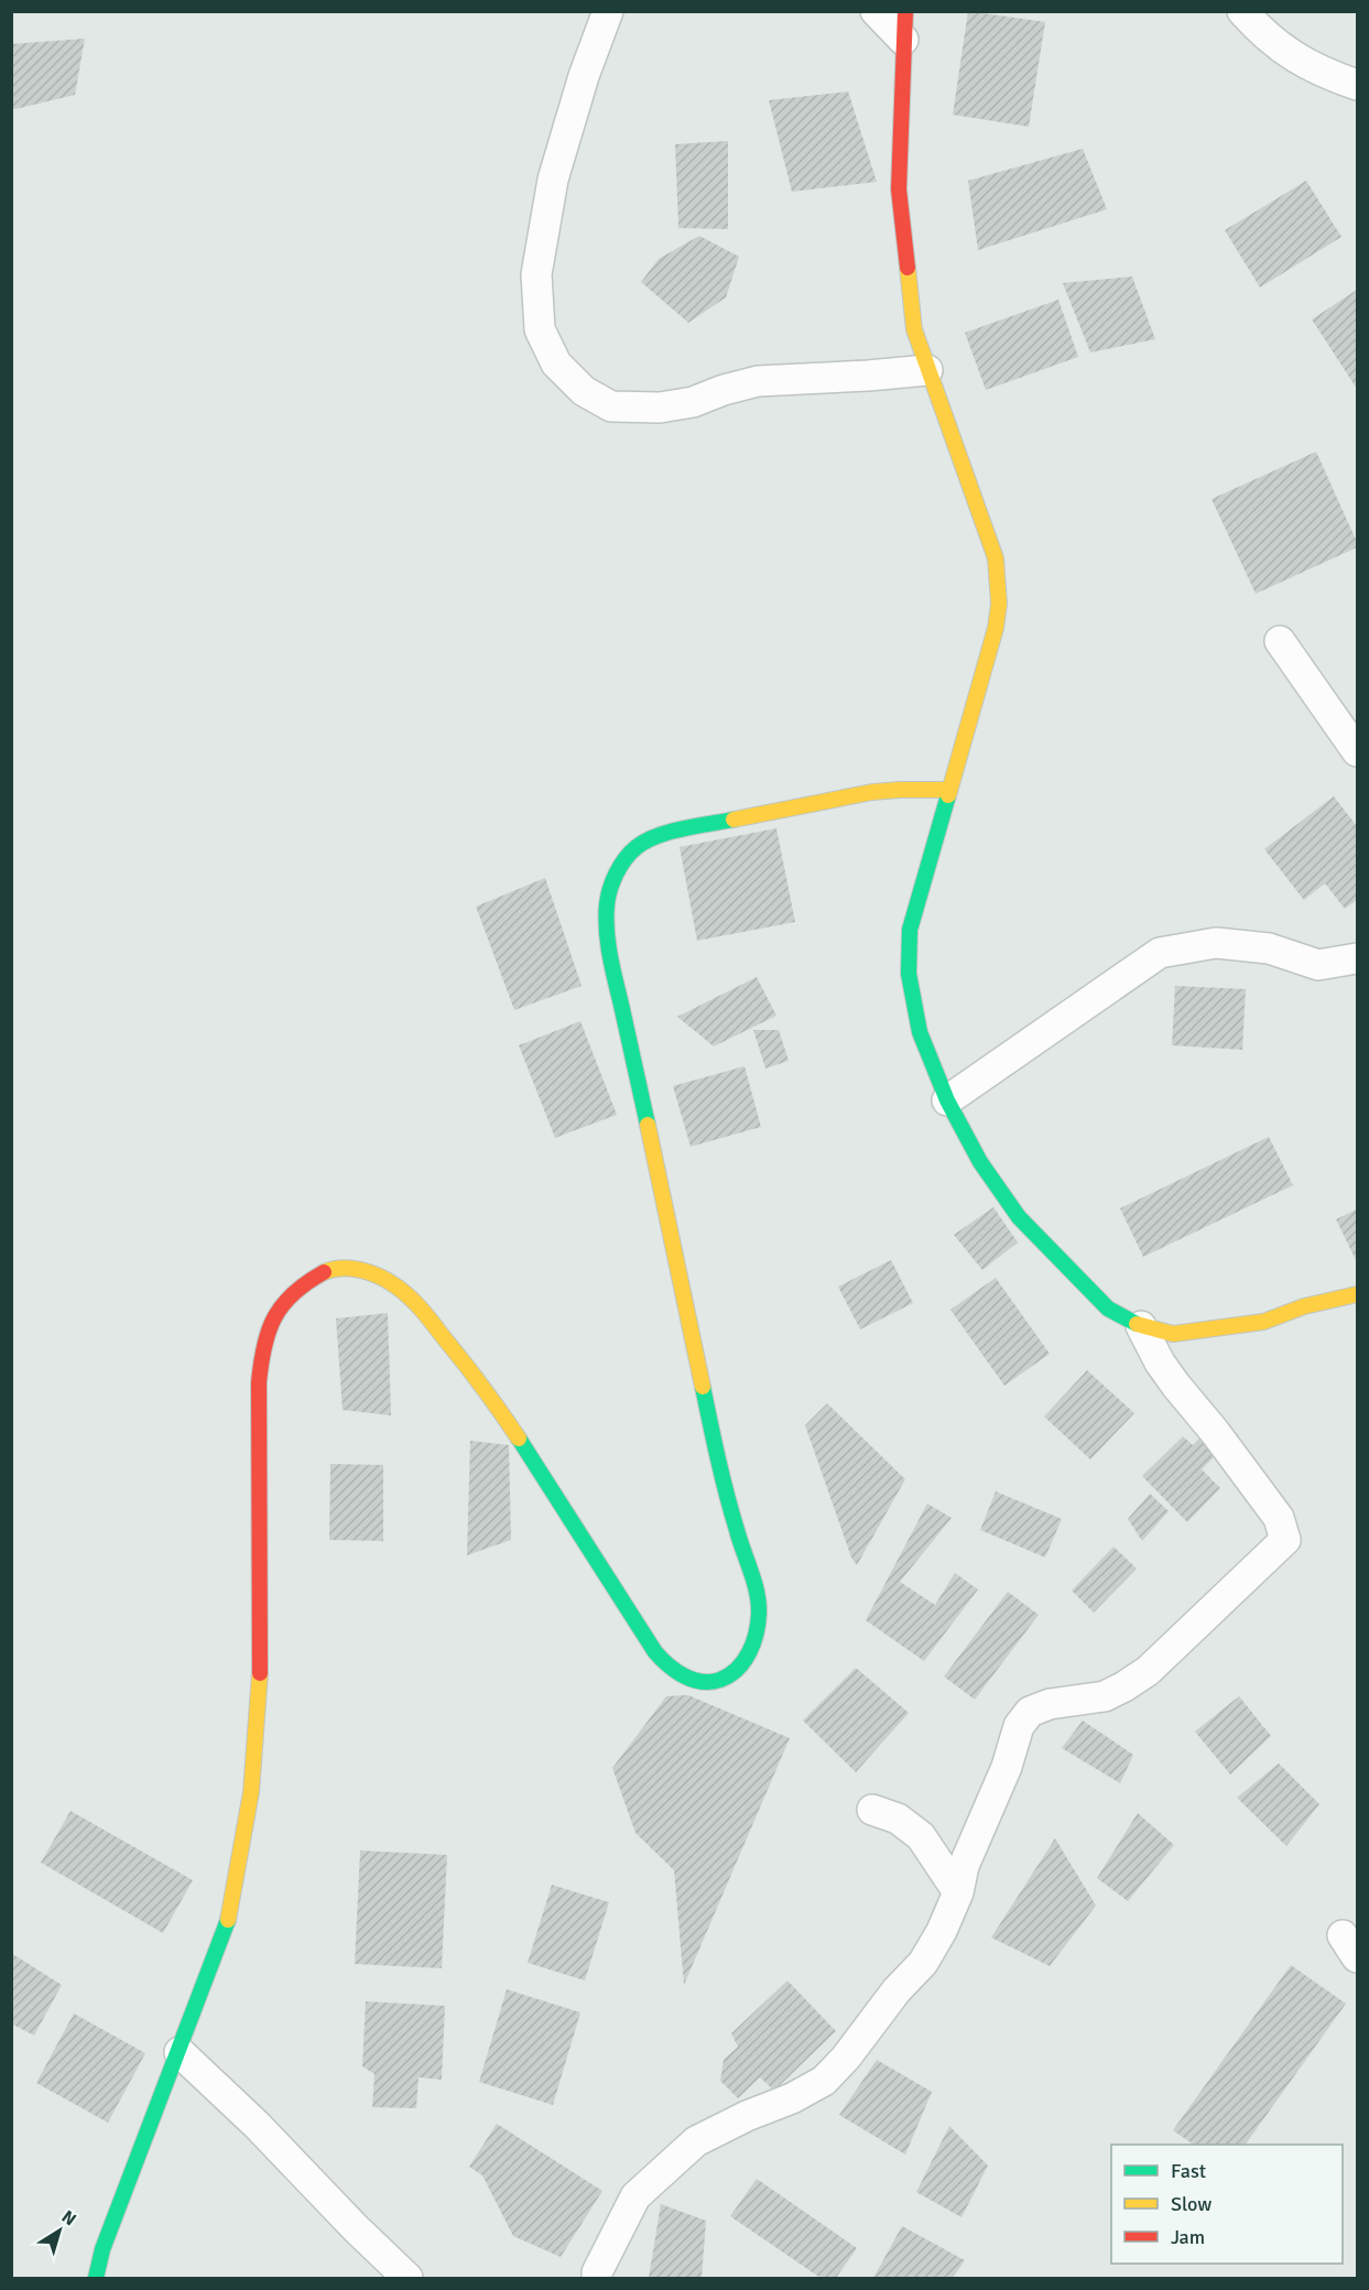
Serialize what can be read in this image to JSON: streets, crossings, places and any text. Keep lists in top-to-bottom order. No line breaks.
{"legend":["Fast","Slow","Jam"],"north":"top right"}
